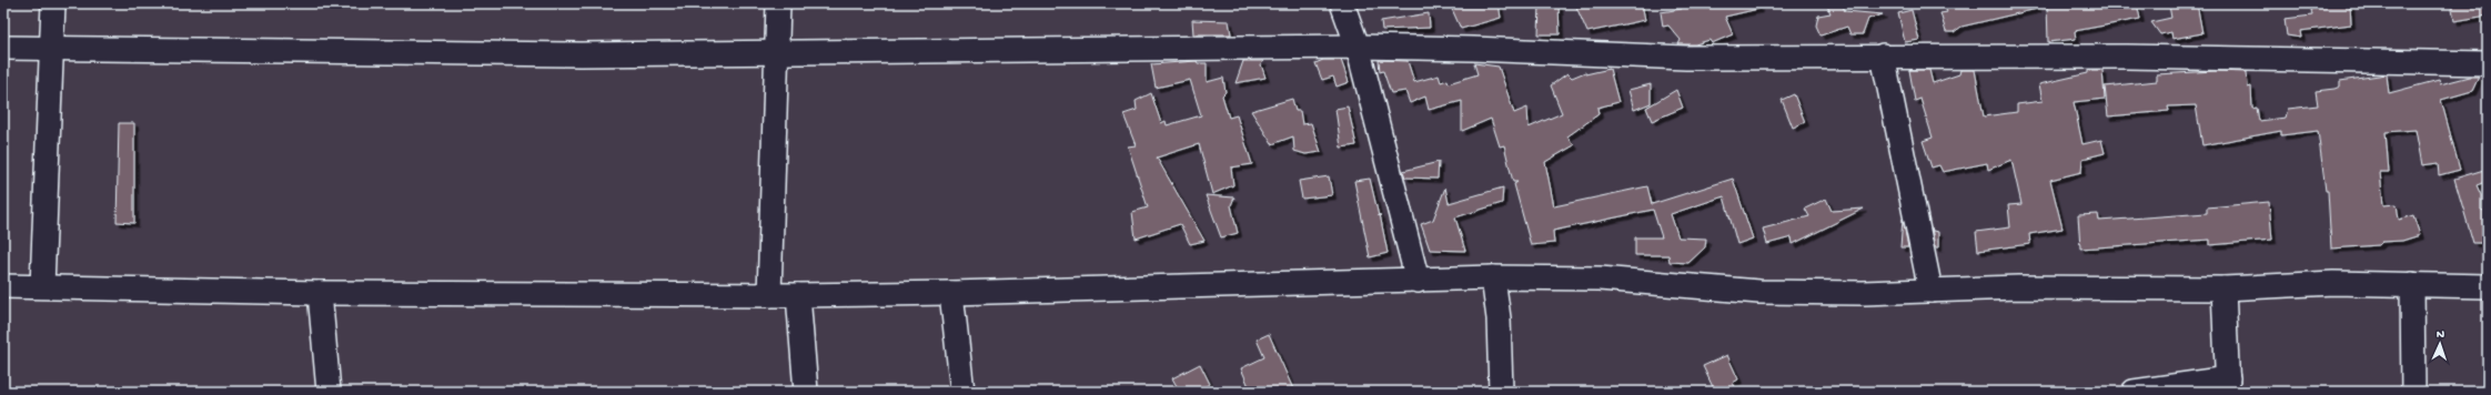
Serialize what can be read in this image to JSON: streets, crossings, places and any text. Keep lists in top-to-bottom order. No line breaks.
{"north":"top"}
